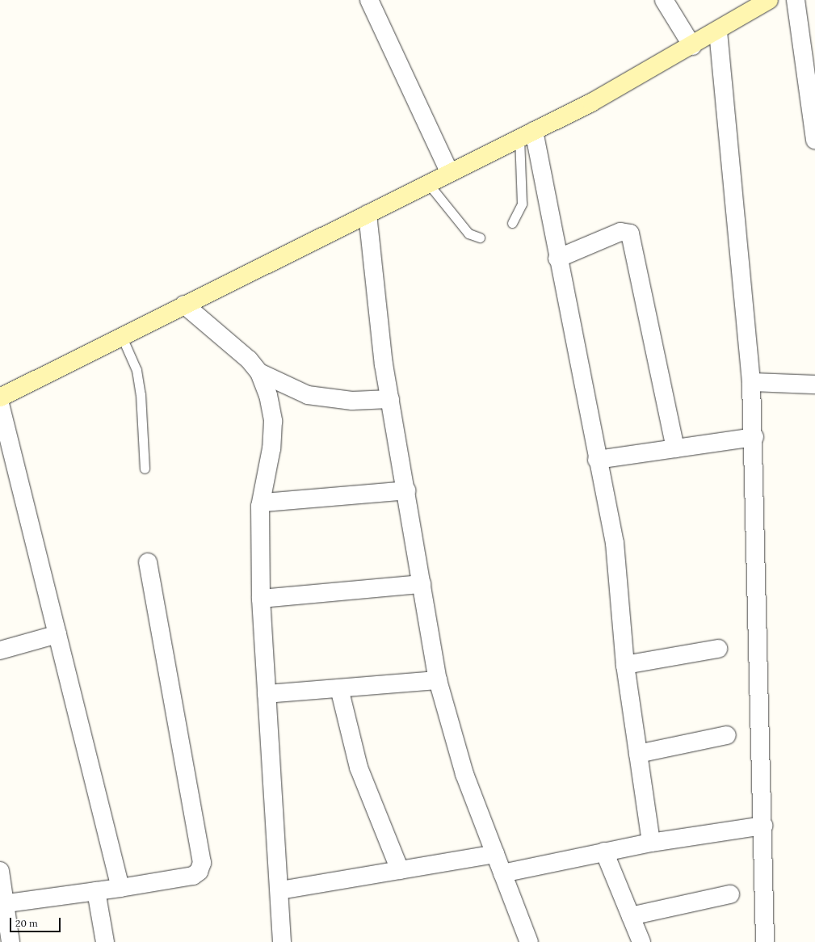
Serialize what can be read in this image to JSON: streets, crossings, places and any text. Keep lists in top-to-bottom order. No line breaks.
{"scale_bar":"20 m"}
